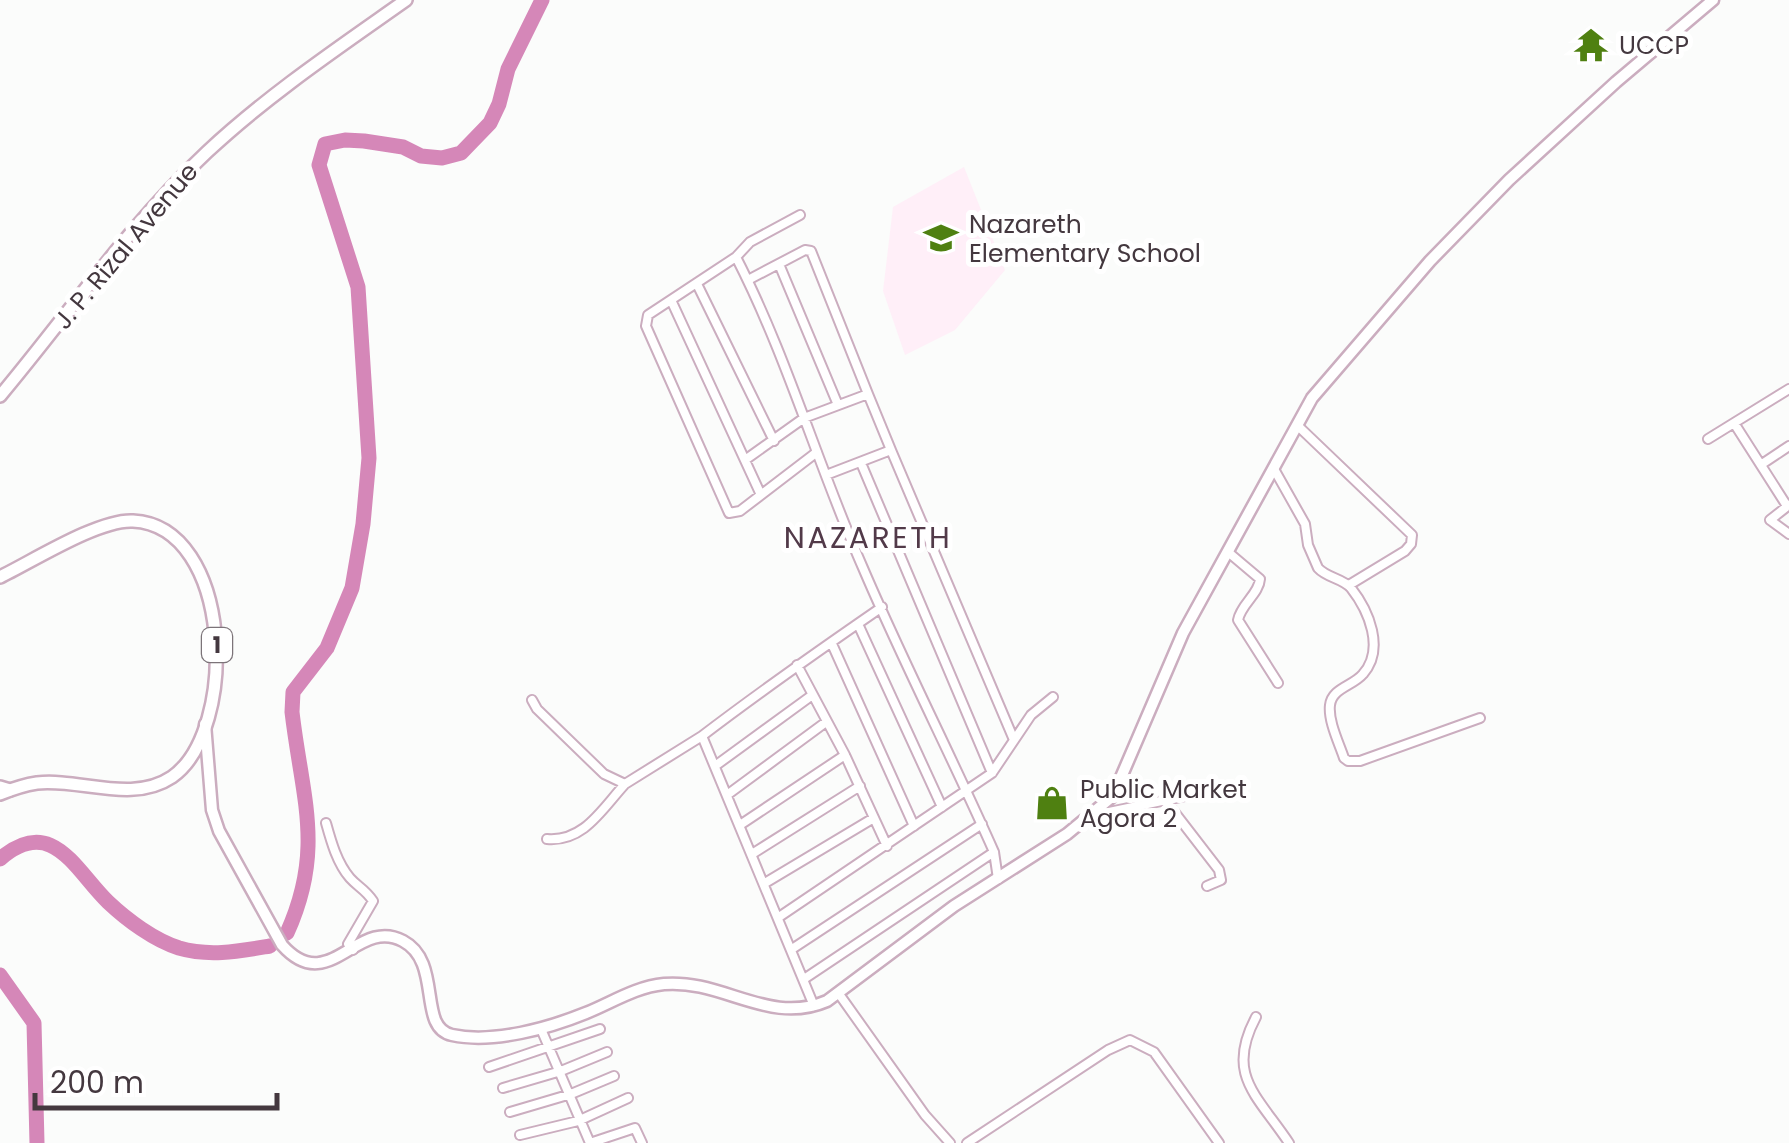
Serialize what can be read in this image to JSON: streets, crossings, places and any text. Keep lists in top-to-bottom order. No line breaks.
{"streets":{"main road":["J. P. Rizal Avenue","1"]},"districts":["NAZARETH"],"places":{"temple":["UCCP"],"school or university":["Nazareth Elementary School"],"shop":["Public Market Agora 2"]},"scale_bar":"200 m"}
